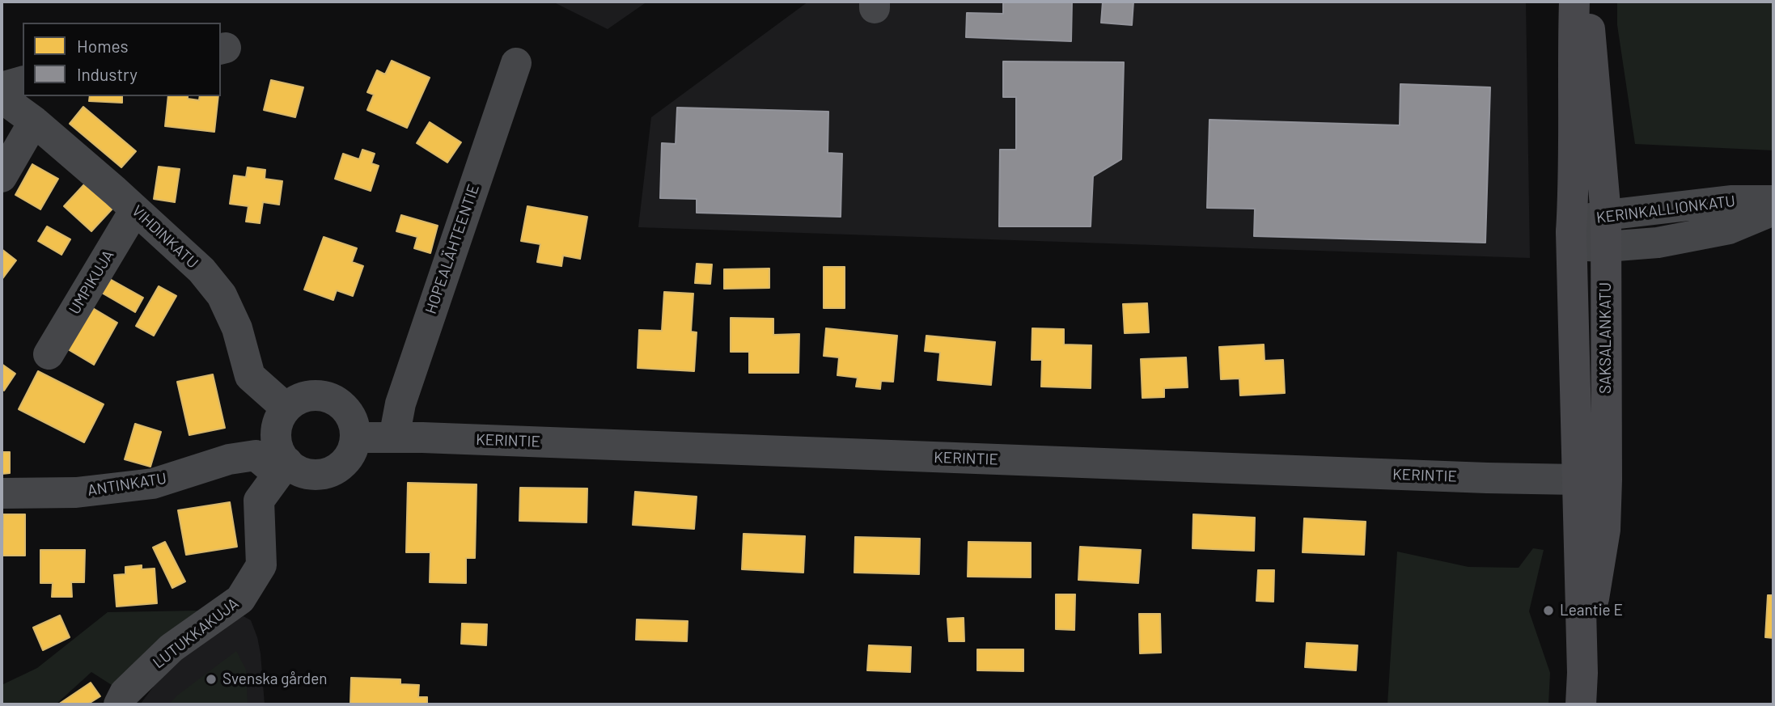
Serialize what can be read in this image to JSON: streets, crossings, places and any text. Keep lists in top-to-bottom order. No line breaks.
{"streets":{"main road":["SAKSALANKATU"],"street":["KERINKALLIONKATU","VIHDINKATU","HOPEALÄHTEENTIE","UMPIKUJA","KERINTIE","ANTINKATU","LUTUKKAKUJA"]},"crossings":[["KERINKALLIONKATU","SAKSALANKATU"],["VIHDINKATU","UMPIKUJA"],["VIHDINKATU","KERINTIE"],["VIHDINKATU","ANTINKATU"],["VIHDINKATU","LUTUKKAKUJA"],["HOPEALÄHTEENTIE","KERINTIE"],["SAKSALANKATU","KERINTIE"],["KERINTIE","ANTINKATU"],["KERINTIE","LUTUKKAKUJA"],["ANTINKATU","LUTUKKAKUJA"]],"places":["Leantie E","Svenska gården"],"legend":["Homes","Industry"]}
